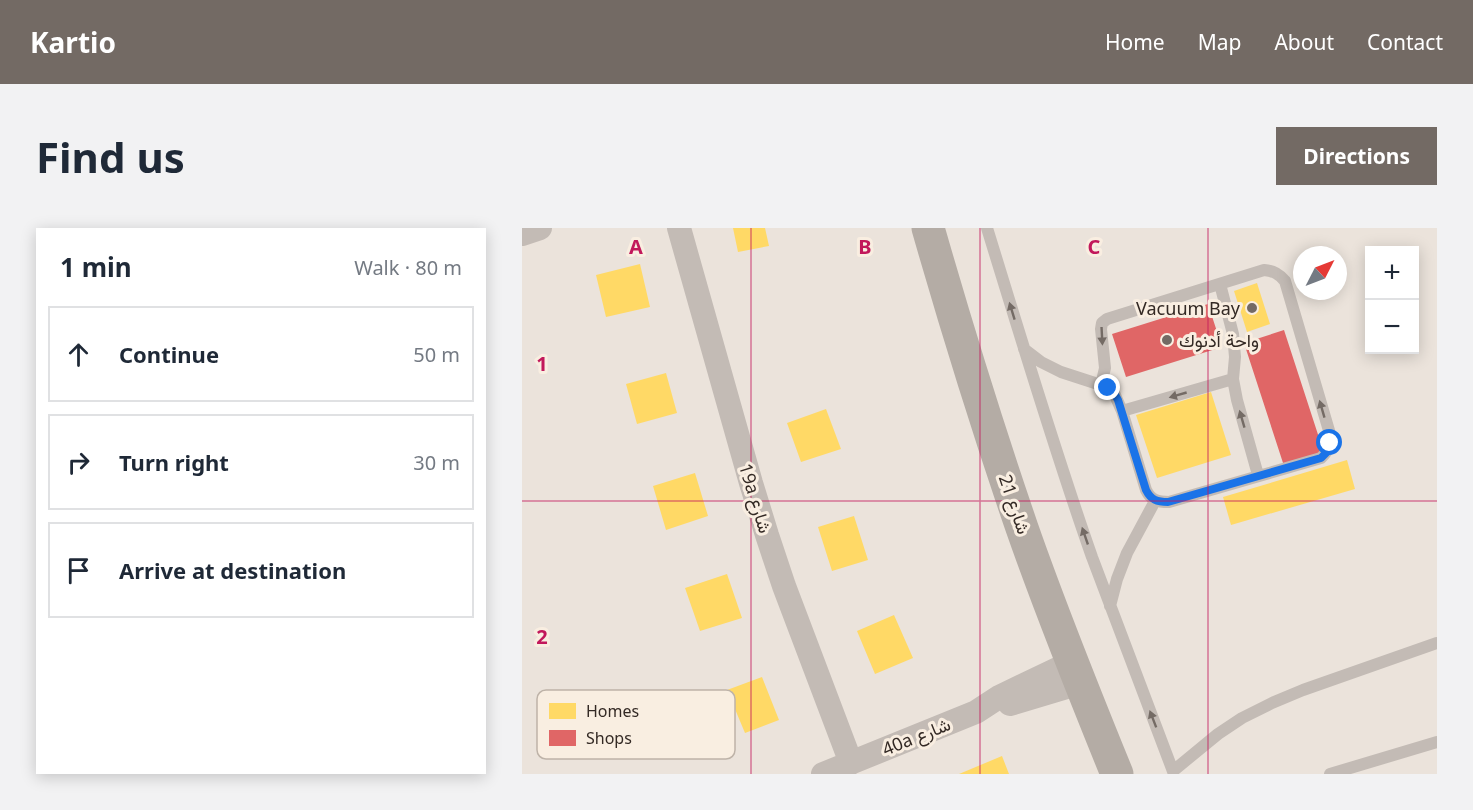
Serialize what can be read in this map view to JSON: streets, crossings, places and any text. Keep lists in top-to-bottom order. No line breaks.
{"streets":{"street":["19a شارع","شارع 21","40a شارع"]},"crossings":[["19a شارع","40a شارع"],["شارع 21","40a شارع"]],"places":["Vacuum Bay","واحة أدنوك"],"legend":["Homes","Shops"],"north":"top right","page":{"header":"Kartio","nav":["Home","Map","About","Contact"],"buttons":"Directions","title":"Find us","heading":["1 min","Walk · 80 m"],"map_buttons":["+","−"],"list":[["Continue","50 m"],["Turn right","30 m"],"Arrive at destination"]},"grid":{"columns":["A","B","C"],"rows":["1","2"]}}
